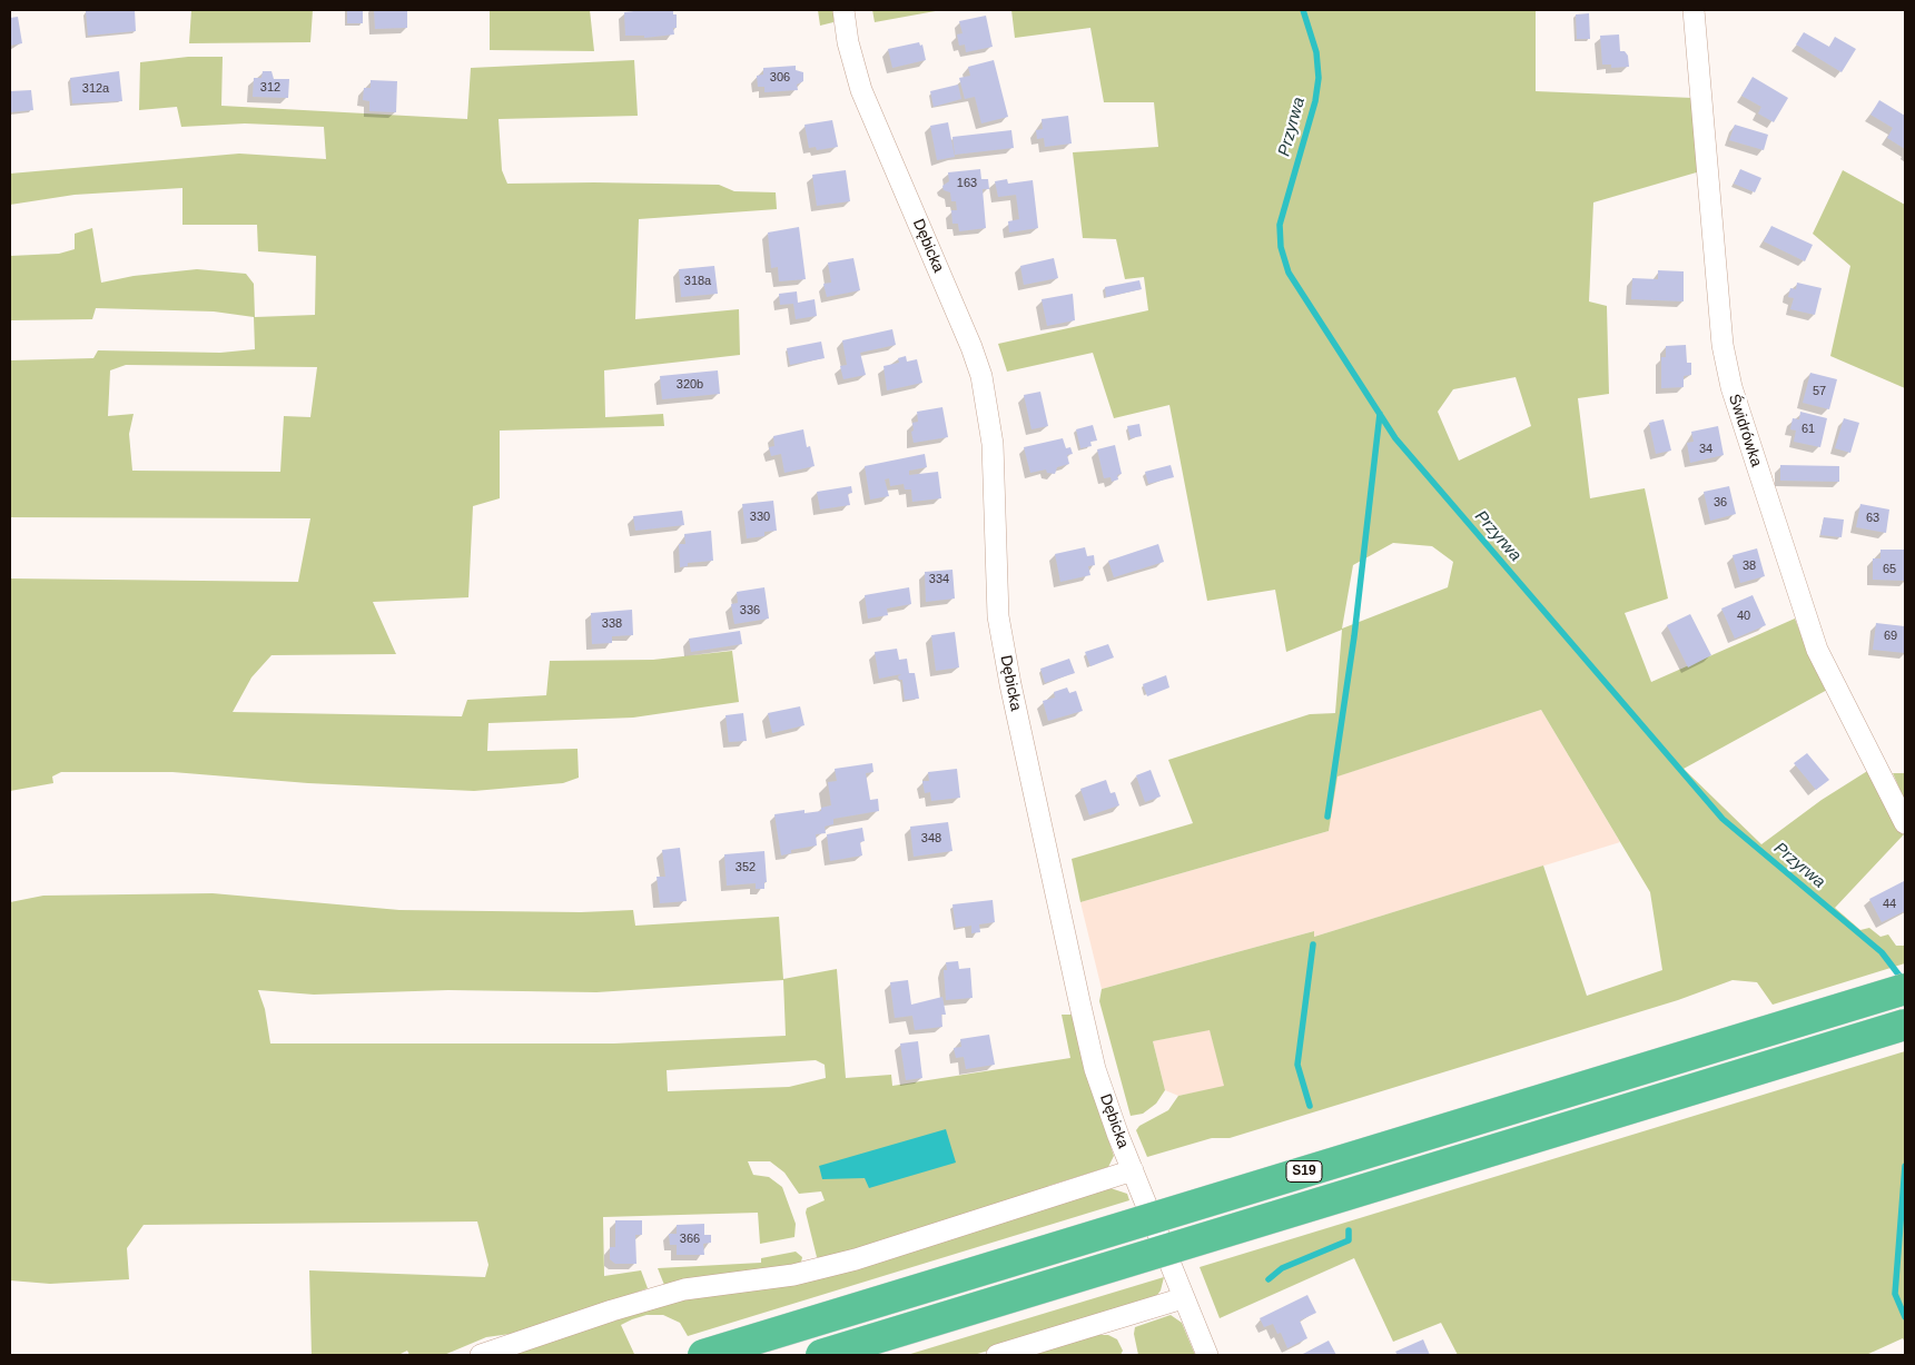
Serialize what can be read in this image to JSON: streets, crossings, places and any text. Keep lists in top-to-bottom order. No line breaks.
{"streets":{"highway":["S19"],"street":["Dębicka","Świdrówka"]},"water":["Przyrwa"],"house_numbers":["306","312","312a","163","318a","320b","57","61","34","36","330","63","38","65","334","336","40","338","69","348","352","44","366"]}
